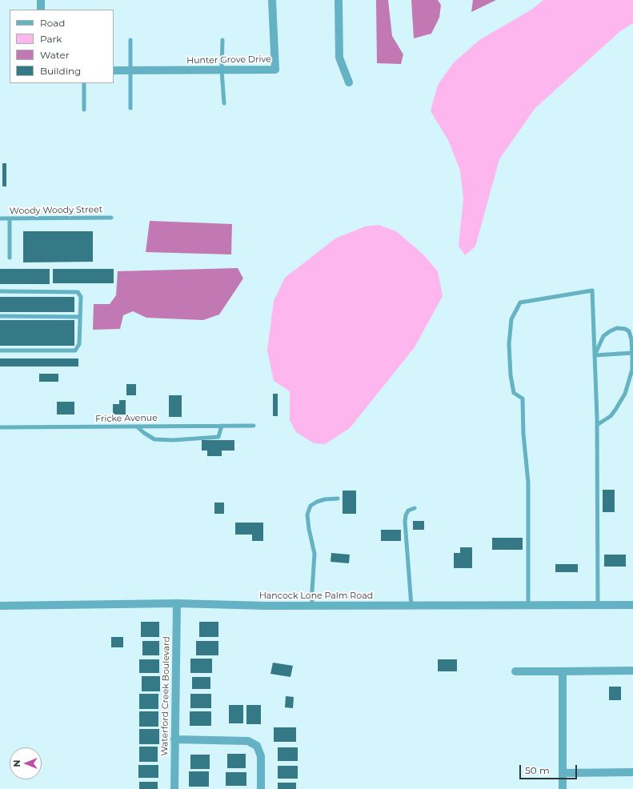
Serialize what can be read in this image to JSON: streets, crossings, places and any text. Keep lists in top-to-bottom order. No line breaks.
{"streets":{"street":["Hunter Grove Drive","Hancock Lone Palm Road","Waterford Creek Boulevard"],"lane":["Woody Woody Street","Fricke Avenue"]},"crossings":[["Hancock Lone Palm Road","Waterford Creek Boulevard"]],"legend":["Road","Park","Water","Building"],"scale_bar":"50 m","north":"left"}
